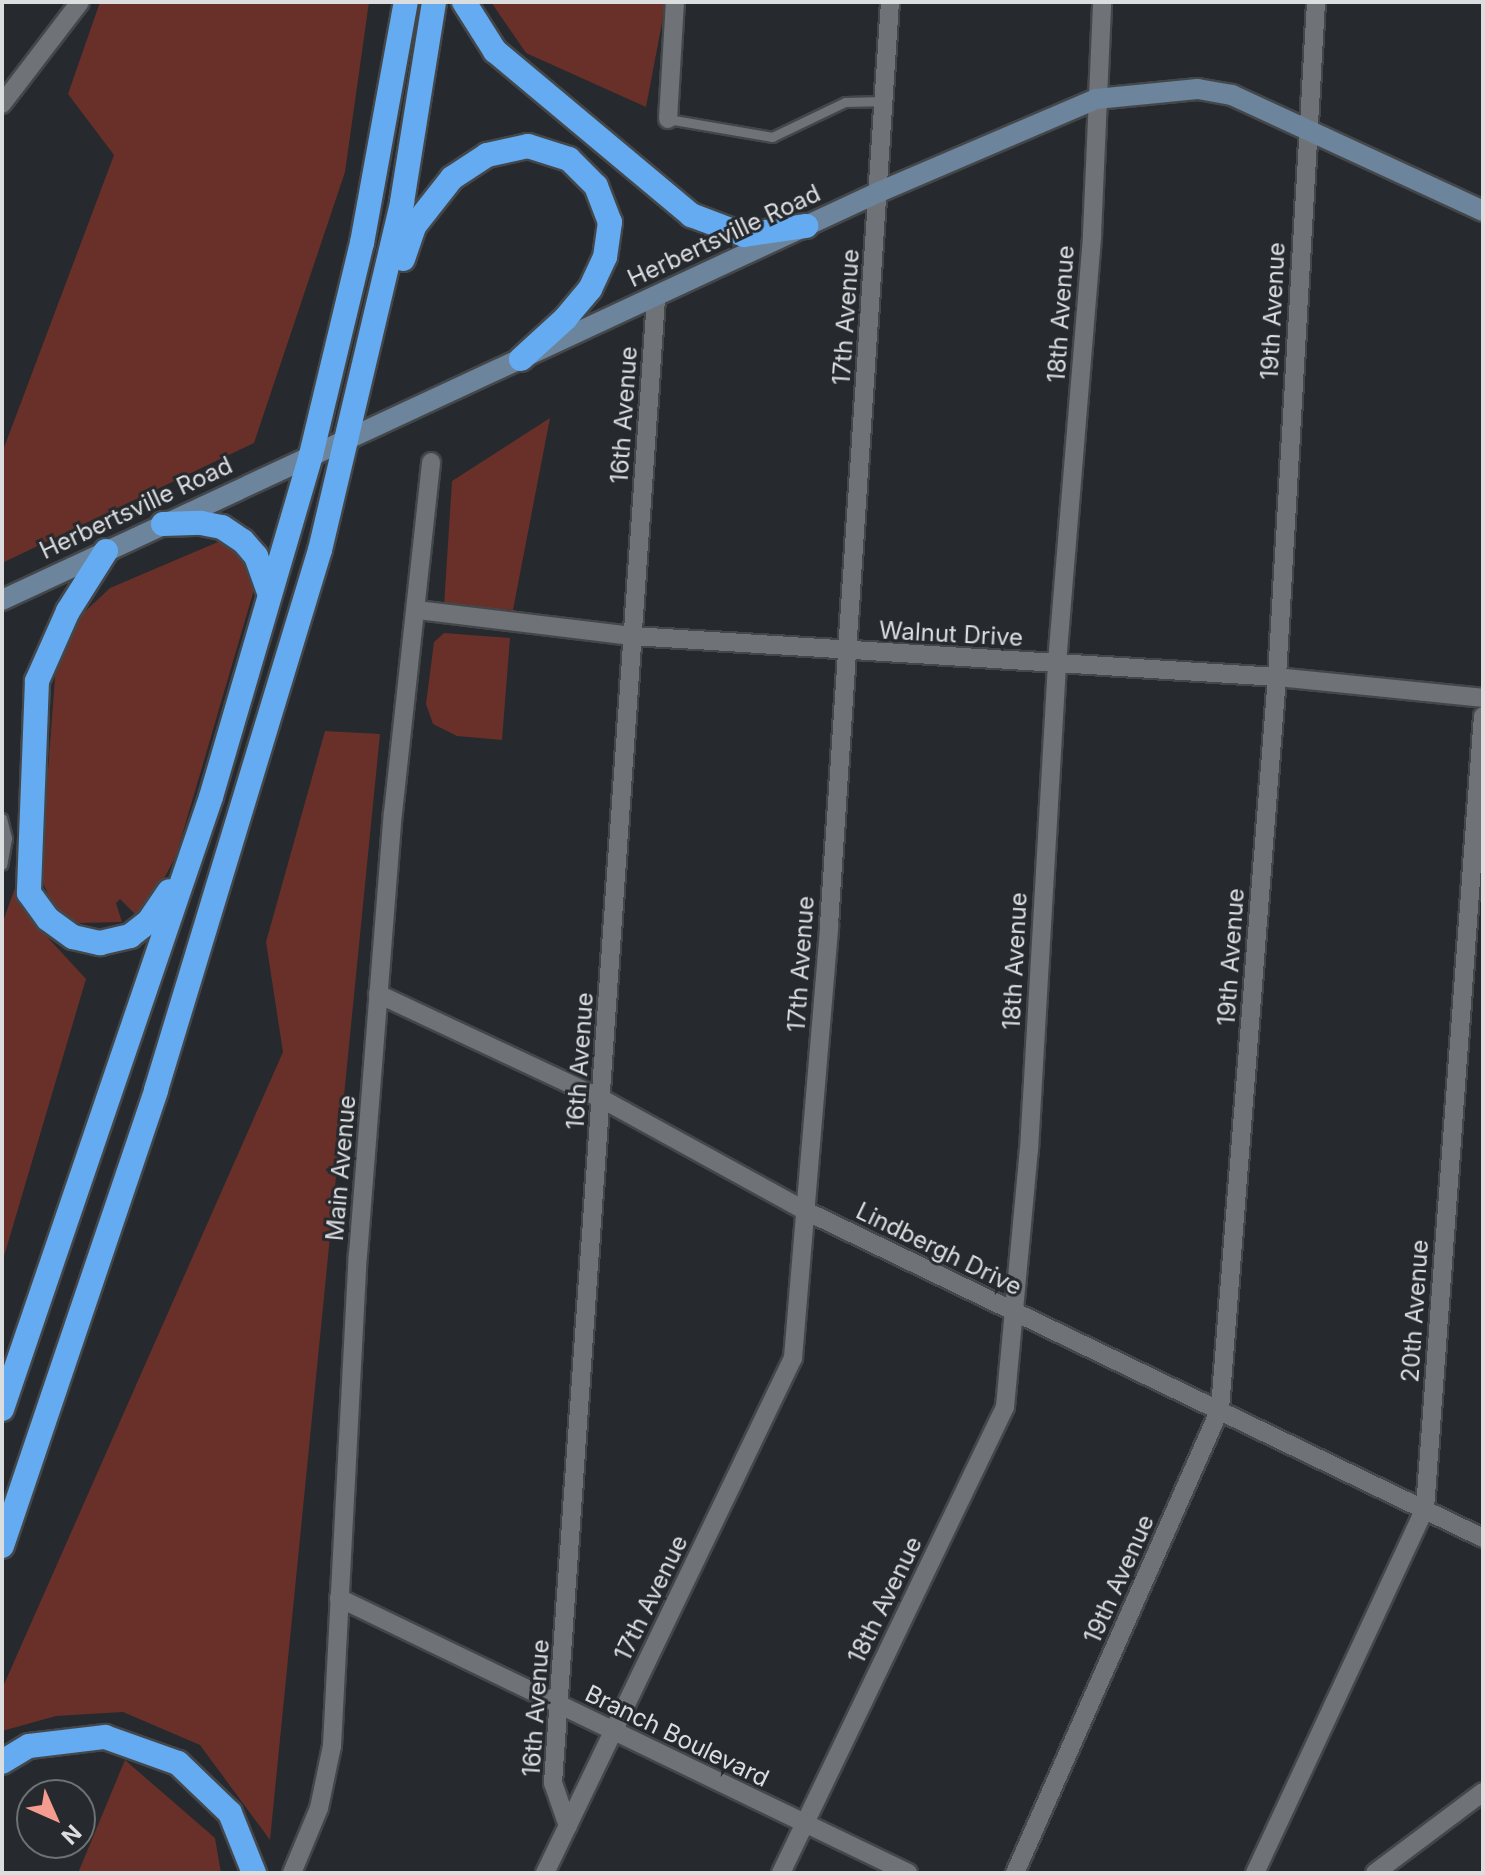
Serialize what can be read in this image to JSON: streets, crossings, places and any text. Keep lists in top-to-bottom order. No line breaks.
{"streets":{"main road":["Herbertsville Road"],"street":["19th Avenue","18th Avenue","17th Avenue","16th Avenue","Walnut Drive","Main Avenue","Lindbergh Drive","20th Avenue","Branch Boulevard"]},"crossings":[["Herbertsville Road","19th Avenue"],["Herbertsville Road","18th Avenue"],["Herbertsville Road","17th Avenue"],["Herbertsville Road","16th Avenue"],["19th Avenue","Walnut Drive"],["19th Avenue","Lindbergh Drive"],["18th Avenue","Walnut Drive"],["18th Avenue","Lindbergh Drive"],["18th Avenue","Branch Boulevard"],["17th Avenue","16th Avenue"],["17th Avenue","Walnut Drive"],["17th Avenue","Lindbergh Drive"],["17th Avenue","Branch Boulevard"],["16th Avenue","Walnut Drive"],["16th Avenue","Lindbergh Drive"],["16th Avenue","Branch Boulevard"],["Walnut Drive","Main Avenue"],["Main Avenue","Lindbergh Drive"],["Main Avenue","Branch Boulevard"],["Lindbergh Drive","20th Avenue"]],"north":"bottom right"}
